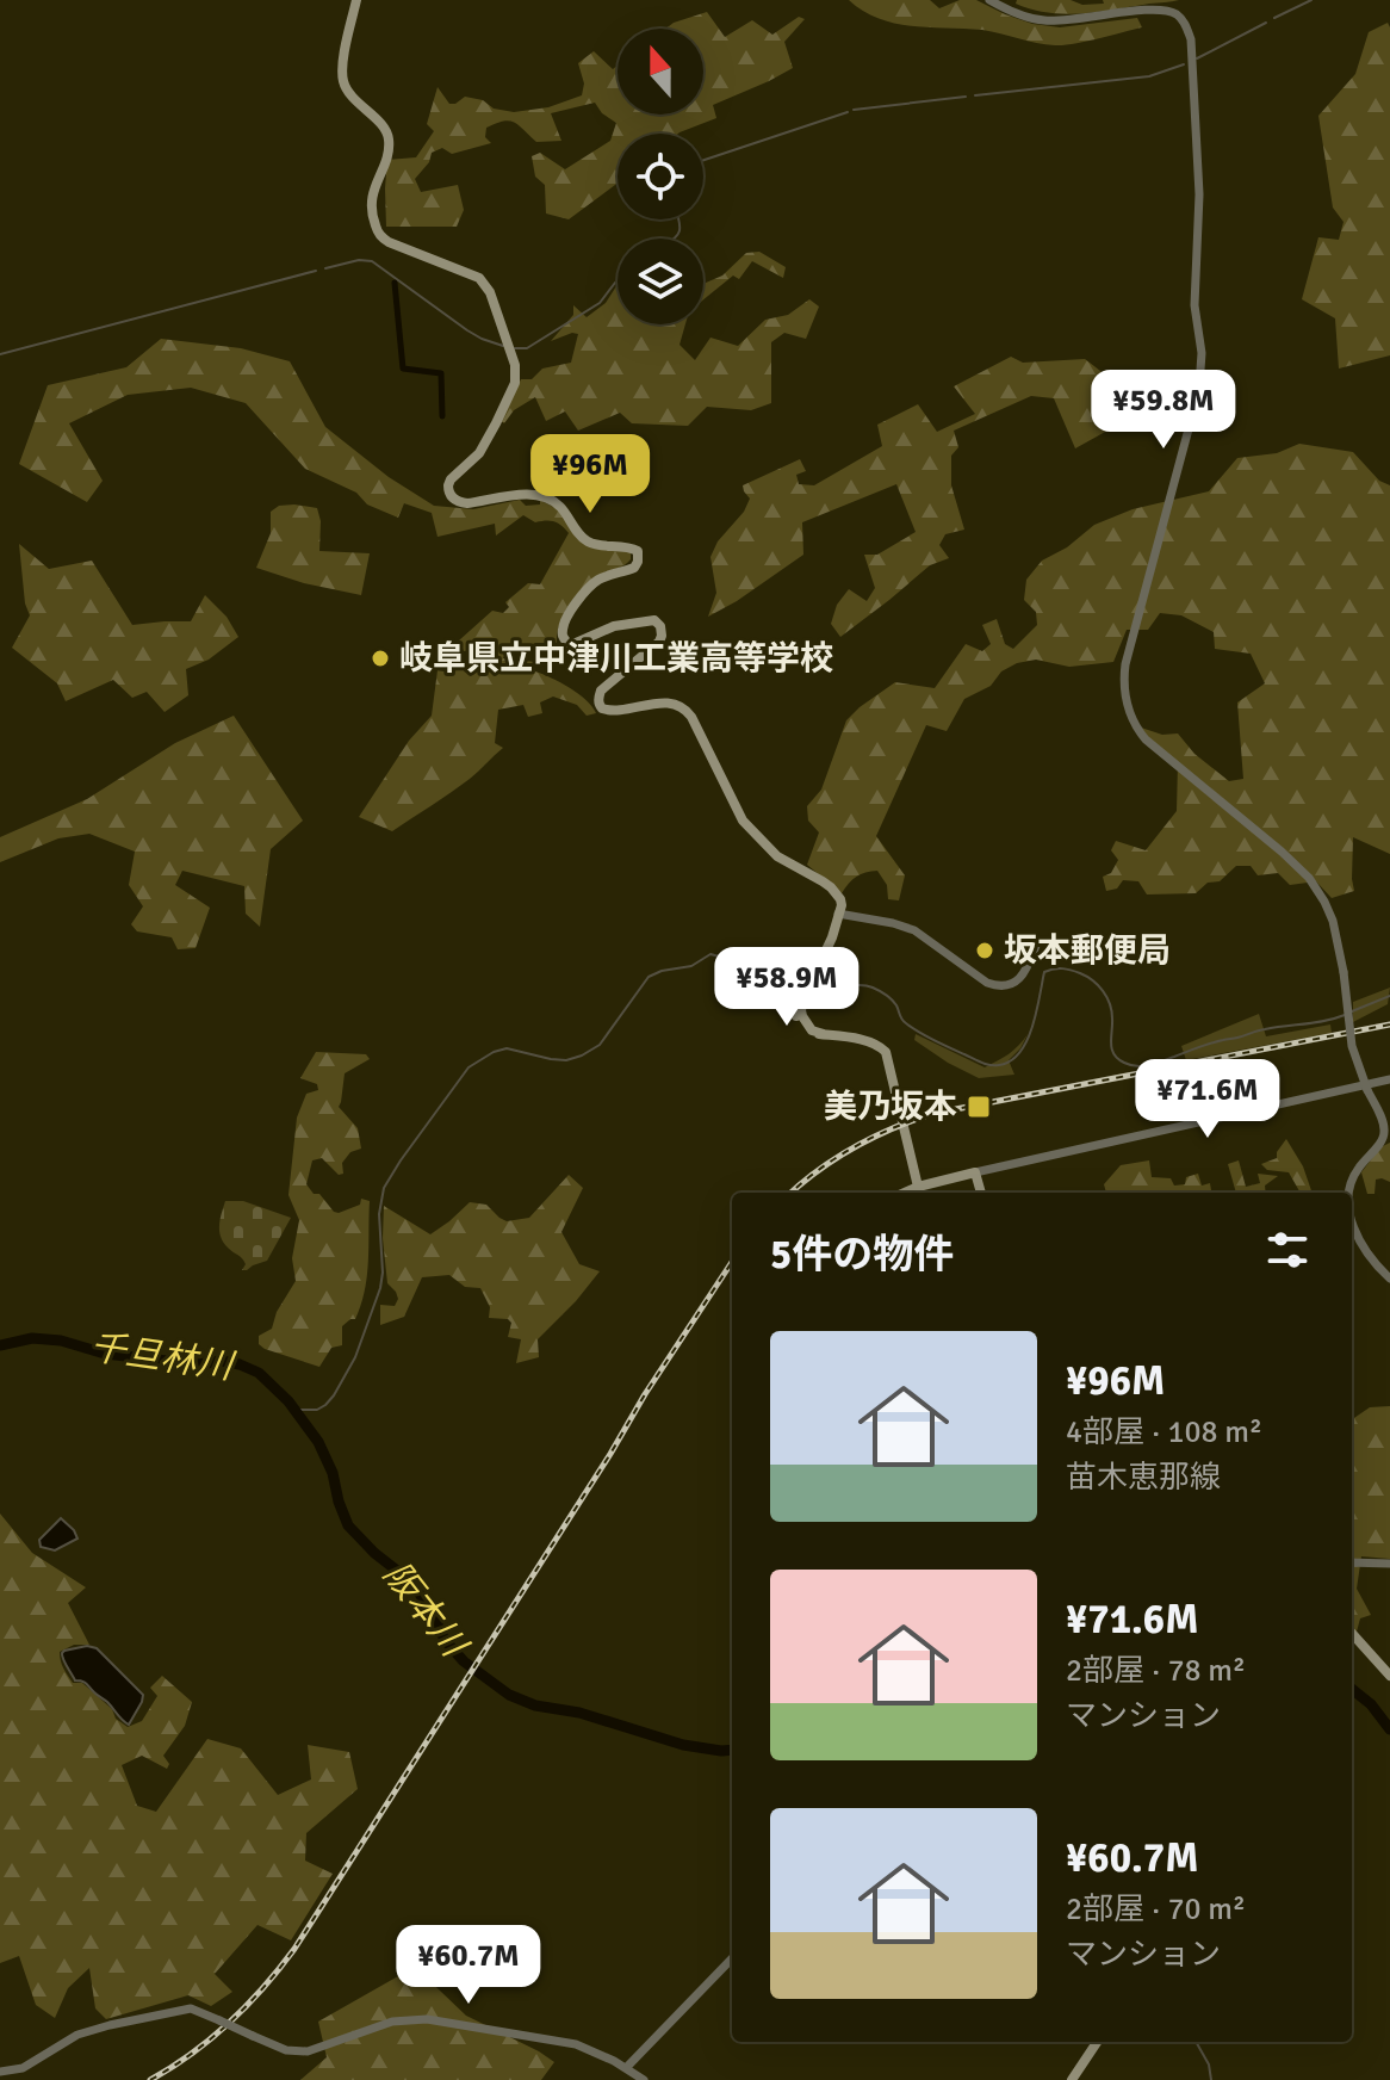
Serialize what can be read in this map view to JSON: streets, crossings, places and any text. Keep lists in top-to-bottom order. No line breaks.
{"water":["千旦林川","阪本川"],"places":{"other":["岐阜県立中津川工業高等学校","坂本郵便局"],"transit":["美乃坂本"]},"north":"top","page":{"price":["¥59.8M","¥96M","¥58.9M","¥71.6M","¥60.7M"],"heading":"5件の物件","list":[{"name":"¥96M","note":"4部屋 · 108 m² · 苗木恵那線"},{"name":"¥71.6M","note":"2部屋 · 78 m² · マンション"},{"name":"¥60.7M","note":"2部屋 · 70 m² · マンション"}]}}
